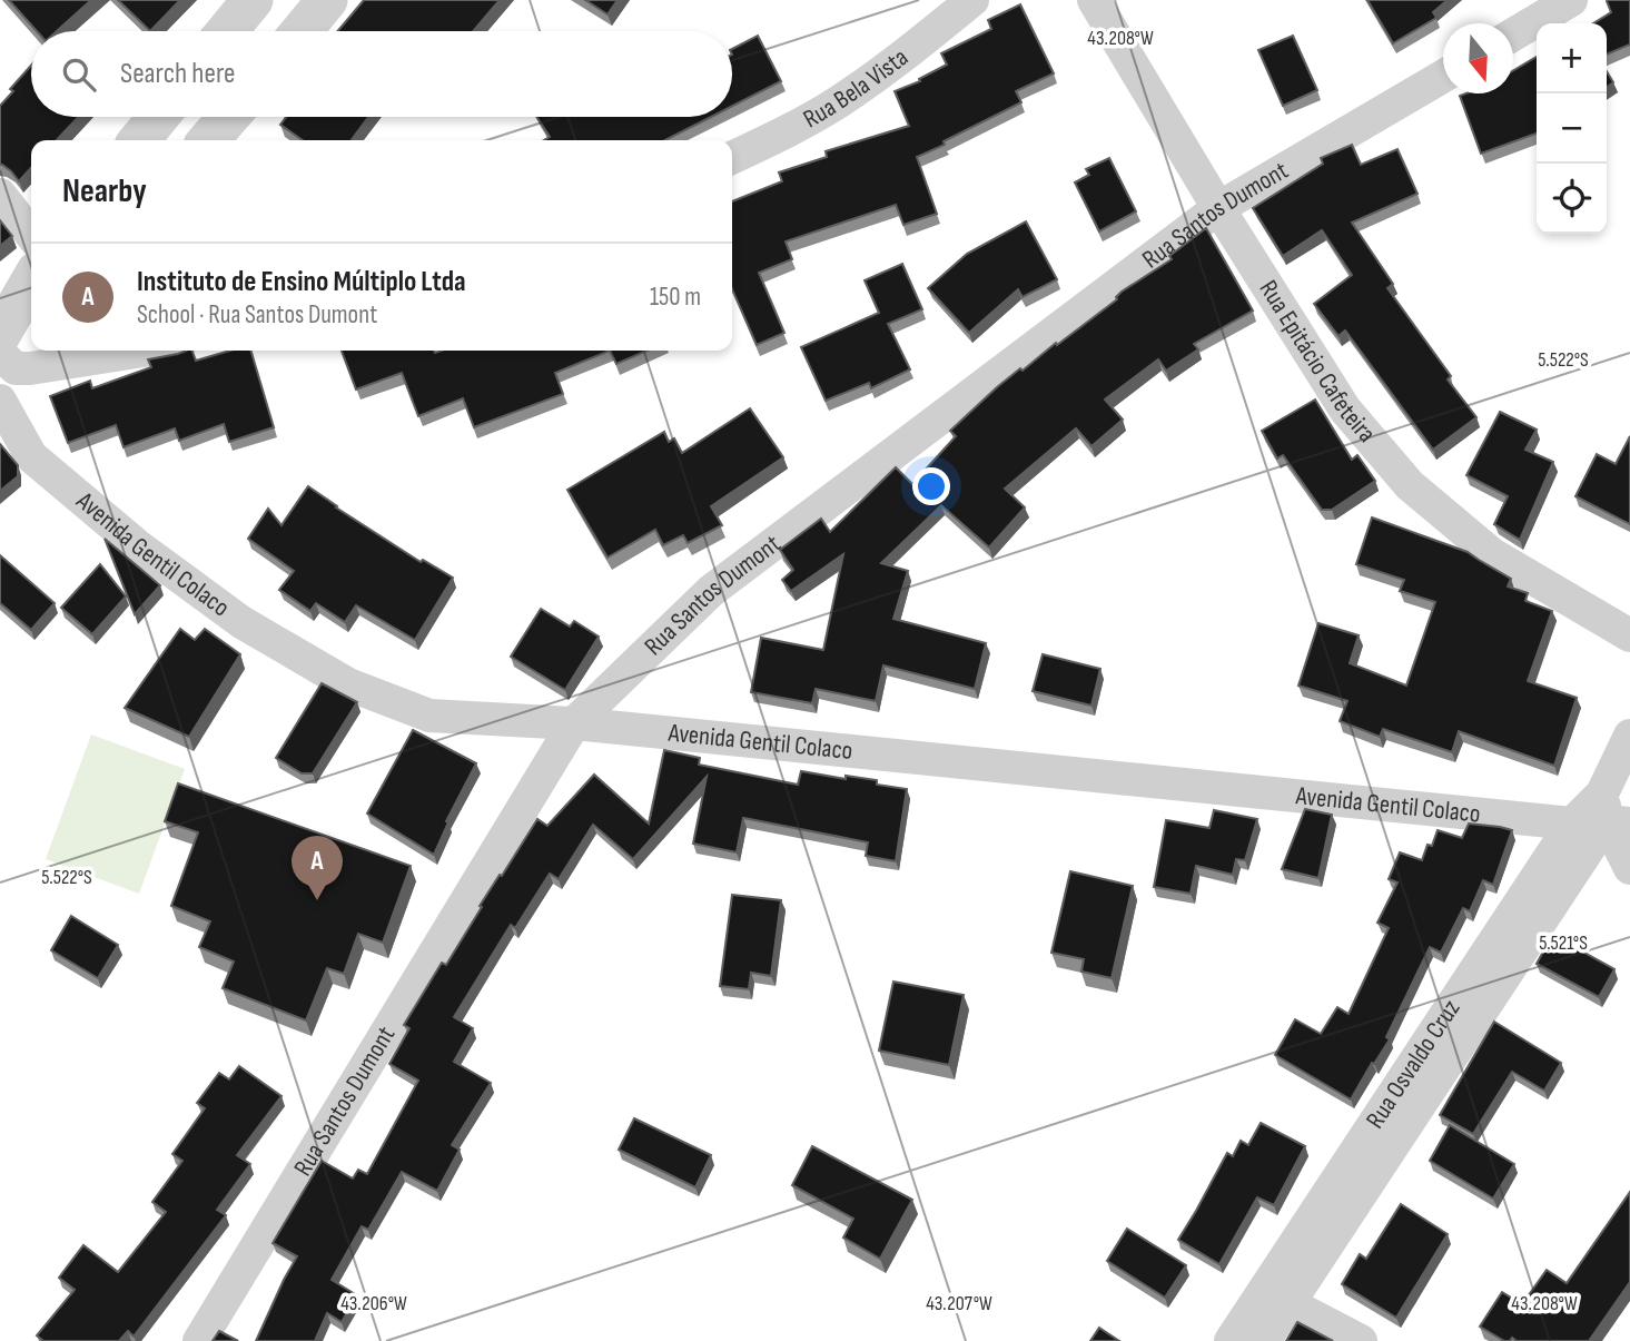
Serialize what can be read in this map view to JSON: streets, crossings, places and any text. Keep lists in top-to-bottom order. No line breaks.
{"streets":{"street":["Rua Bela Vista","Rua Santos Dumont","Rua Epitácio Cafeteira","Avenida Gentil Colaco","Rua Osvaldo Cruz"]},"crossings":[["Rua Santos Dumont","Rua Epitácio Cafeteira"],["Rua Santos Dumont","Avenida Gentil Colaco"],["Avenida Gentil Colaco","Rua Osvaldo Cruz"]],"north":"bottom","page":{"map_buttons":["+","−"],"search":"Search here","heading":"Nearby","list":[{"mark":"A","name":"Instituto de Ensino Múltiplo Ltda","note":"School · Rua Santos Dumont","value":"150 m"}],"pins":"A"},"coordinates":["43.208°W","5.522°S","5.521°S","43.206°W","43.207°W"]}
